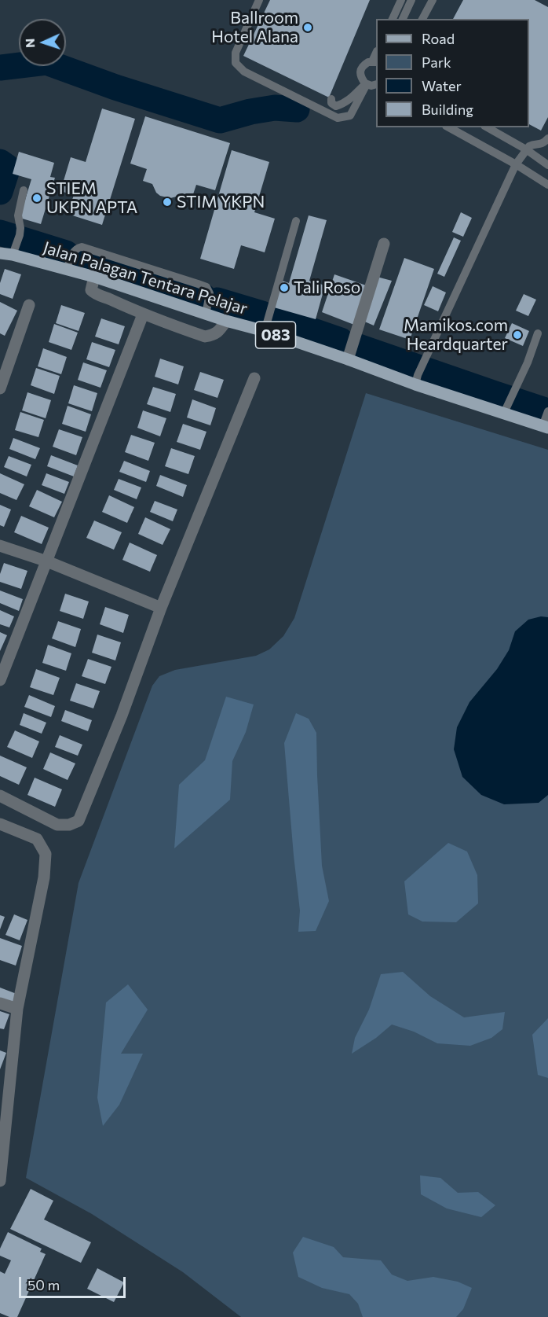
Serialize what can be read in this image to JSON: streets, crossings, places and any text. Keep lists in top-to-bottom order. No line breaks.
{"streets":{"main road":["Jalan Palagan Tentara Pelajar","083"]},"places":["Ballroom Hotel Alana","STIEM UKPN APTA","STIM YKPN","Tali Roso","Mamikos.com Heardquarter"],"legend":["Road","Park","Water","Building"],"scale_bar":"50 m","north":"left"}
